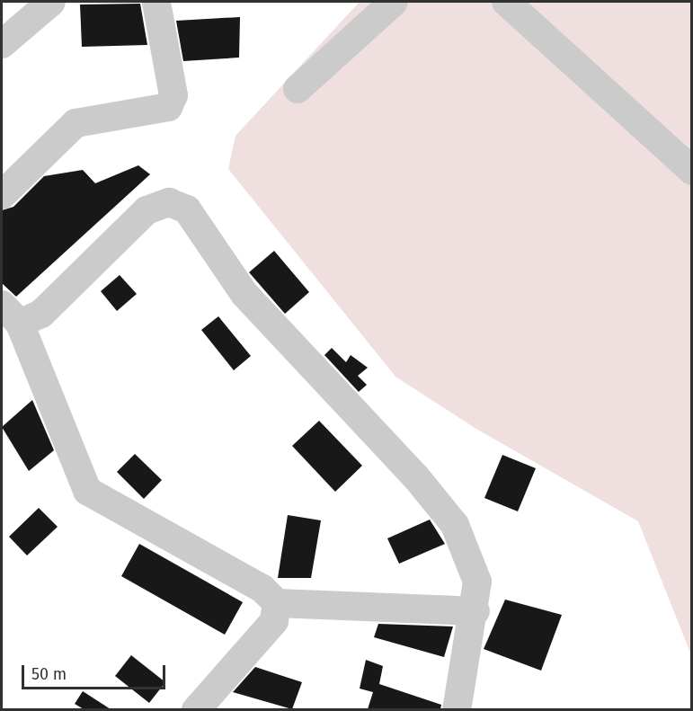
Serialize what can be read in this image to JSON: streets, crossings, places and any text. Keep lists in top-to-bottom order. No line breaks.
{"scale_bar":"50 m"}
